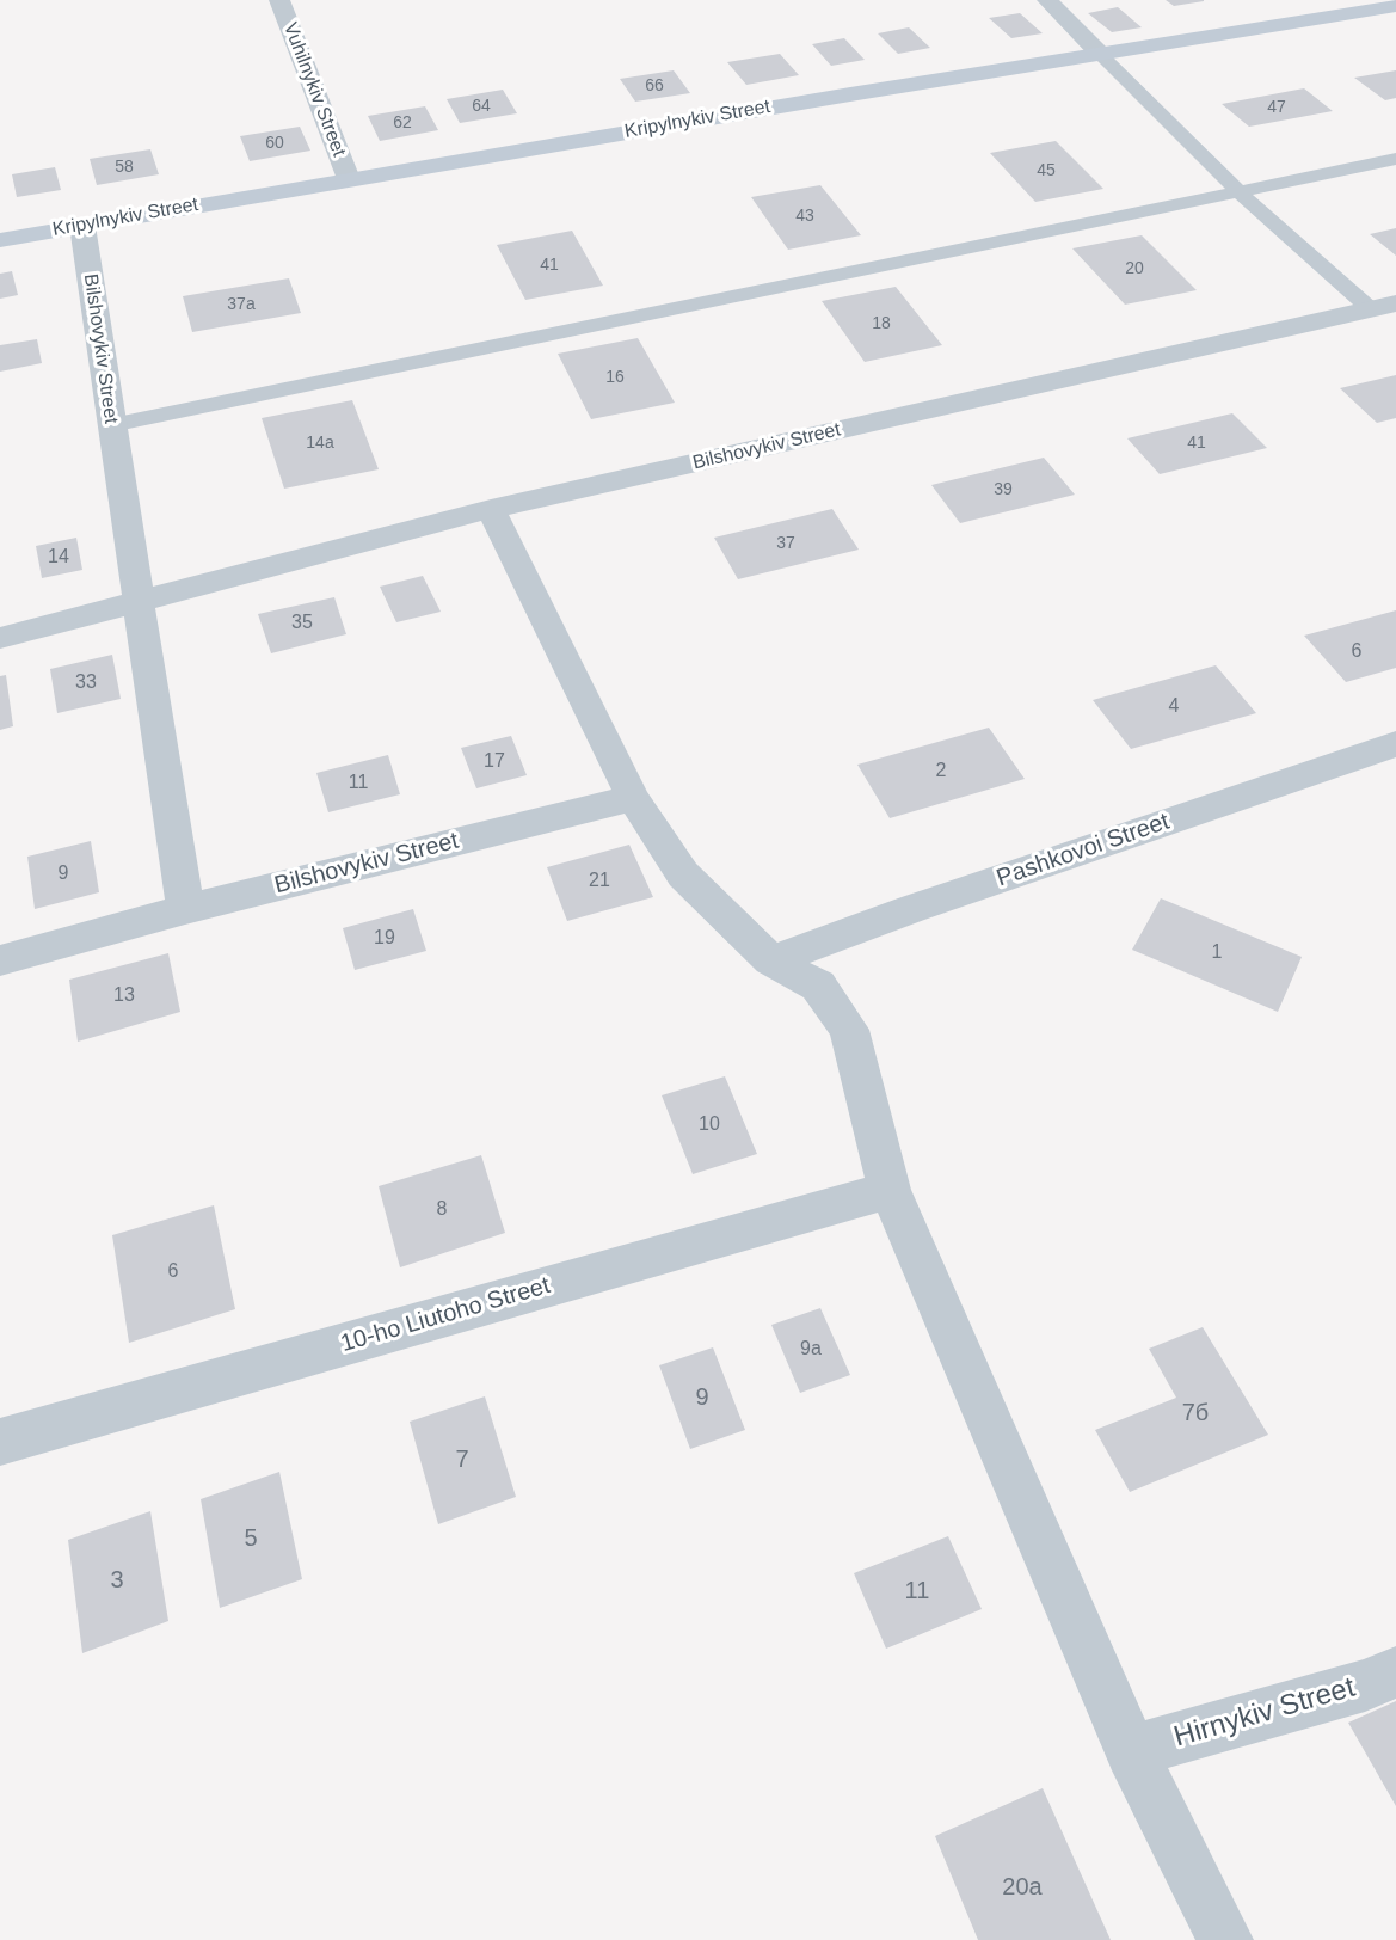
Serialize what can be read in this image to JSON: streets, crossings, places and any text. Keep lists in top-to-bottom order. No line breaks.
{"streets":{"street":["Vuhilnykiv Street","Kripylnykiv Street","Bilshovykiv Street","Pashkovoi Street","10-ho Liutoho Street","Hirnykiv Street"]},"crossings":[["Vuhilnykiv Street","Kripylnykiv Street"],["Kripylnykiv Street","Bilshovykiv Street"]],"house_numbers":["66","64","47","62","60","58","45","43","41","20","37а","18","16","14а","41","39","37","14","35","6","33","4","17","2","11","9","21","19","1","13","10","8","6","9а","9","7б","7","5","3","11","20а"]}
